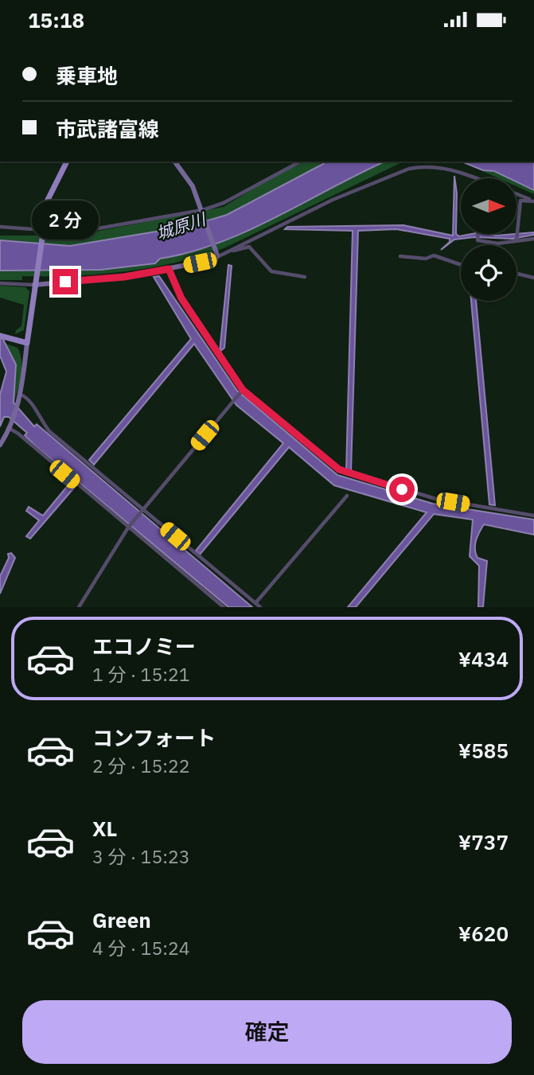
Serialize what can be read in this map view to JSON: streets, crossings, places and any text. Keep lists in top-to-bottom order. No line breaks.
{"water":["城原川"],"north":"right","page":{"status":"15:18","banner":["乗車地","市武諸富線"],"bubble":"2 分","list":[{"name":"エコノミー","note":"1 分 · 15:21","value":"¥434"},{"name":"コンフォート","note":"2 分 · 15:22","value":"¥585"},{"name":"XL","note":"3 分 · 15:23","value":"¥737"},{"name":"Green","note":"4 分 · 15:24","value":"¥620"}],"buttons":"確定"}}
